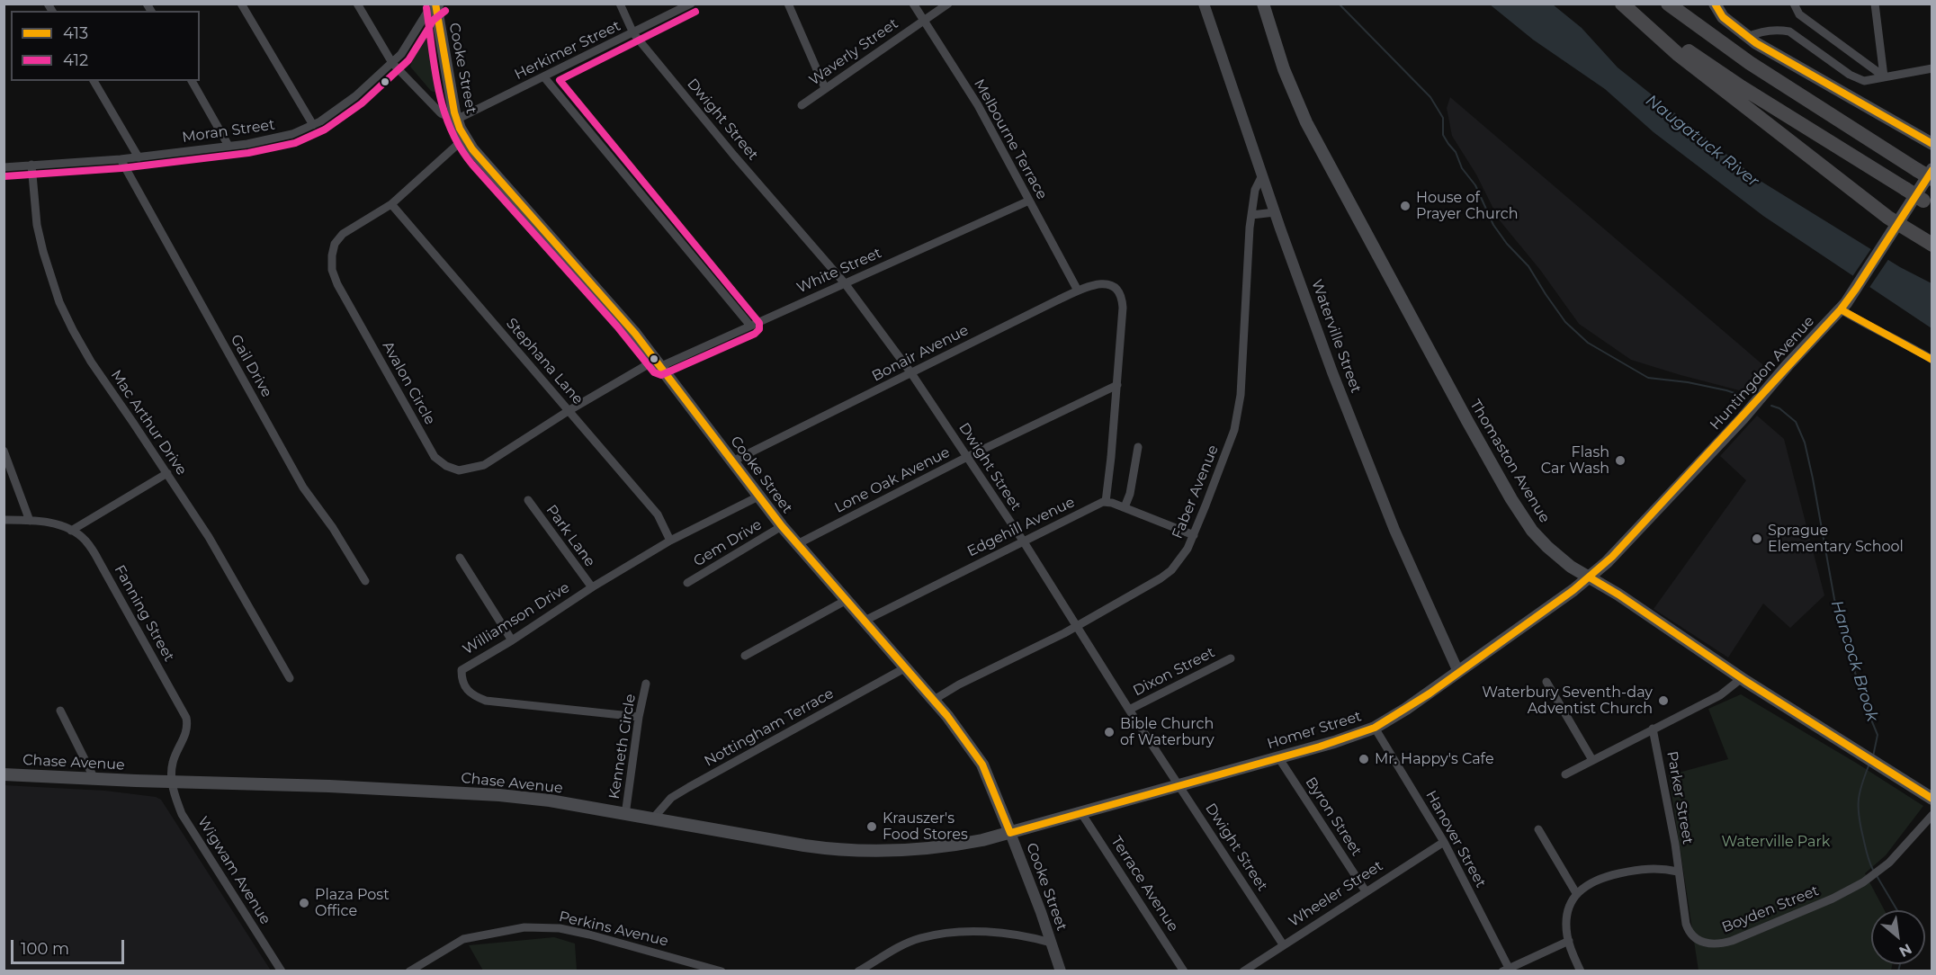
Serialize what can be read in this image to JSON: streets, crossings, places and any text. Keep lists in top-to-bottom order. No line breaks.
{"streets":{"main road":["Cooke Street","Huntingdon Avenue","Thomaston Avenue","Homer Street","Chase Avenue"],"street":["Herkimer Street","Waverly Street","Dwight Street","Moran Street","Melbourne Terrace","White Street","Waterville Street","Bonair Avenue","Stephana Lane","Gail Drive","Avalon Circle","Mac Arthur Drive","Lone Oak Avenue","Faber Avenue","Edgehill Avenue","Park Lane","Gem Drive","Fanning Street","Williamson Drive","Dixon Street","Nottingham Terrace","Kenneth Circle","Parker Street","Byron Street","Hanover Street","Wigwam Avenue","Terrace Avenue","Wheeler Street","Boyden Street","Perkins Avenue"]},"crossings":[["Herkimer Street","Cooke Street"],["Herkimer Street","Dwight Street"],["Waverly Street","Melbourne Terrace"],["Cooke Street","Moran Street"],["Cooke Street","White Street"],["Cooke Street","Bonair Avenue"],["Cooke Street","Avalon Circle"],["Cooke Street","Lone Oak Avenue"],["Cooke Street","Faber Avenue"],["Cooke Street","Edgehill Avenue"],["Cooke Street","Gem Drive"],["Cooke Street","Williamson Drive"],["Cooke Street","Nottingham Terrace"],["Cooke Street","Homer Street"],["Cooke Street","Chase Avenue"],["Dwight Street","White Street"],["Dwight Street","Bonair Avenue"],["Dwight Street","Lone Oak Avenue"],["Dwight Street","Faber Avenue"],["Dwight Street","Edgehill Avenue"],["Dwight Street","Dixon Street"],["Dwight Street","Homer Street"],["Dwight Street","Wheeler Street"],["Moran Street","Gail Drive"],["Moran Street","Mac Arthur Drive"],["Melbourne Terrace","White Street"],["Melbourne Terrace","Bonair Avenue"],["White Street","Avalon Circle"],["Waterville Street","Faber Avenue"],["Waterville Street","Homer Street"],["Bonair Avenue","Lone Oak Avenue"],["Stephana Lane","Avalon Circle"],["Stephana Lane","Williamson Drive"],["Huntingdon Avenue","Thomaston Avenue"],["Huntingdon Avenue","Homer Street"],["Thomaston Avenue","Homer Street"],["Park Lane","Williamson Drive"],["Fanning Street","Chase Avenue"],["Fanning Street","Wigwam Avenue"],["Williamson Drive","Kenneth Circle"],["Nottingham Terrace","Chase Avenue"],["Homer Street","Chase Avenue"],["Homer Street","Byron Street"],["Homer Street","Hanover Street"],["Homer Street","Terrace Avenue"],["Kenneth Circle","Chase Avenue"],["Chase Avenue","Wigwam Avenue"],["Parker Street","Boyden Street"],["Byron Street","Wheeler Street"],["Hanover Street","Wheeler Street"]],"water":["Naugatuck River","Hancock Brook"],"parks":["Waterville Park"],"places":["House of Prayer Church","Flash Car Wash","Sprague Elementary School","Waterbury Seventh-day Adventist Church","Bible Church of Waterbury","Mr. Happy's Cafe","Krauszer's Food Stores","Plaza Post Office"],"lines":["transit line 413","transit line 412"],"legend":["413","412"],"scale_bar":"100 m","north":"bottom right"}
